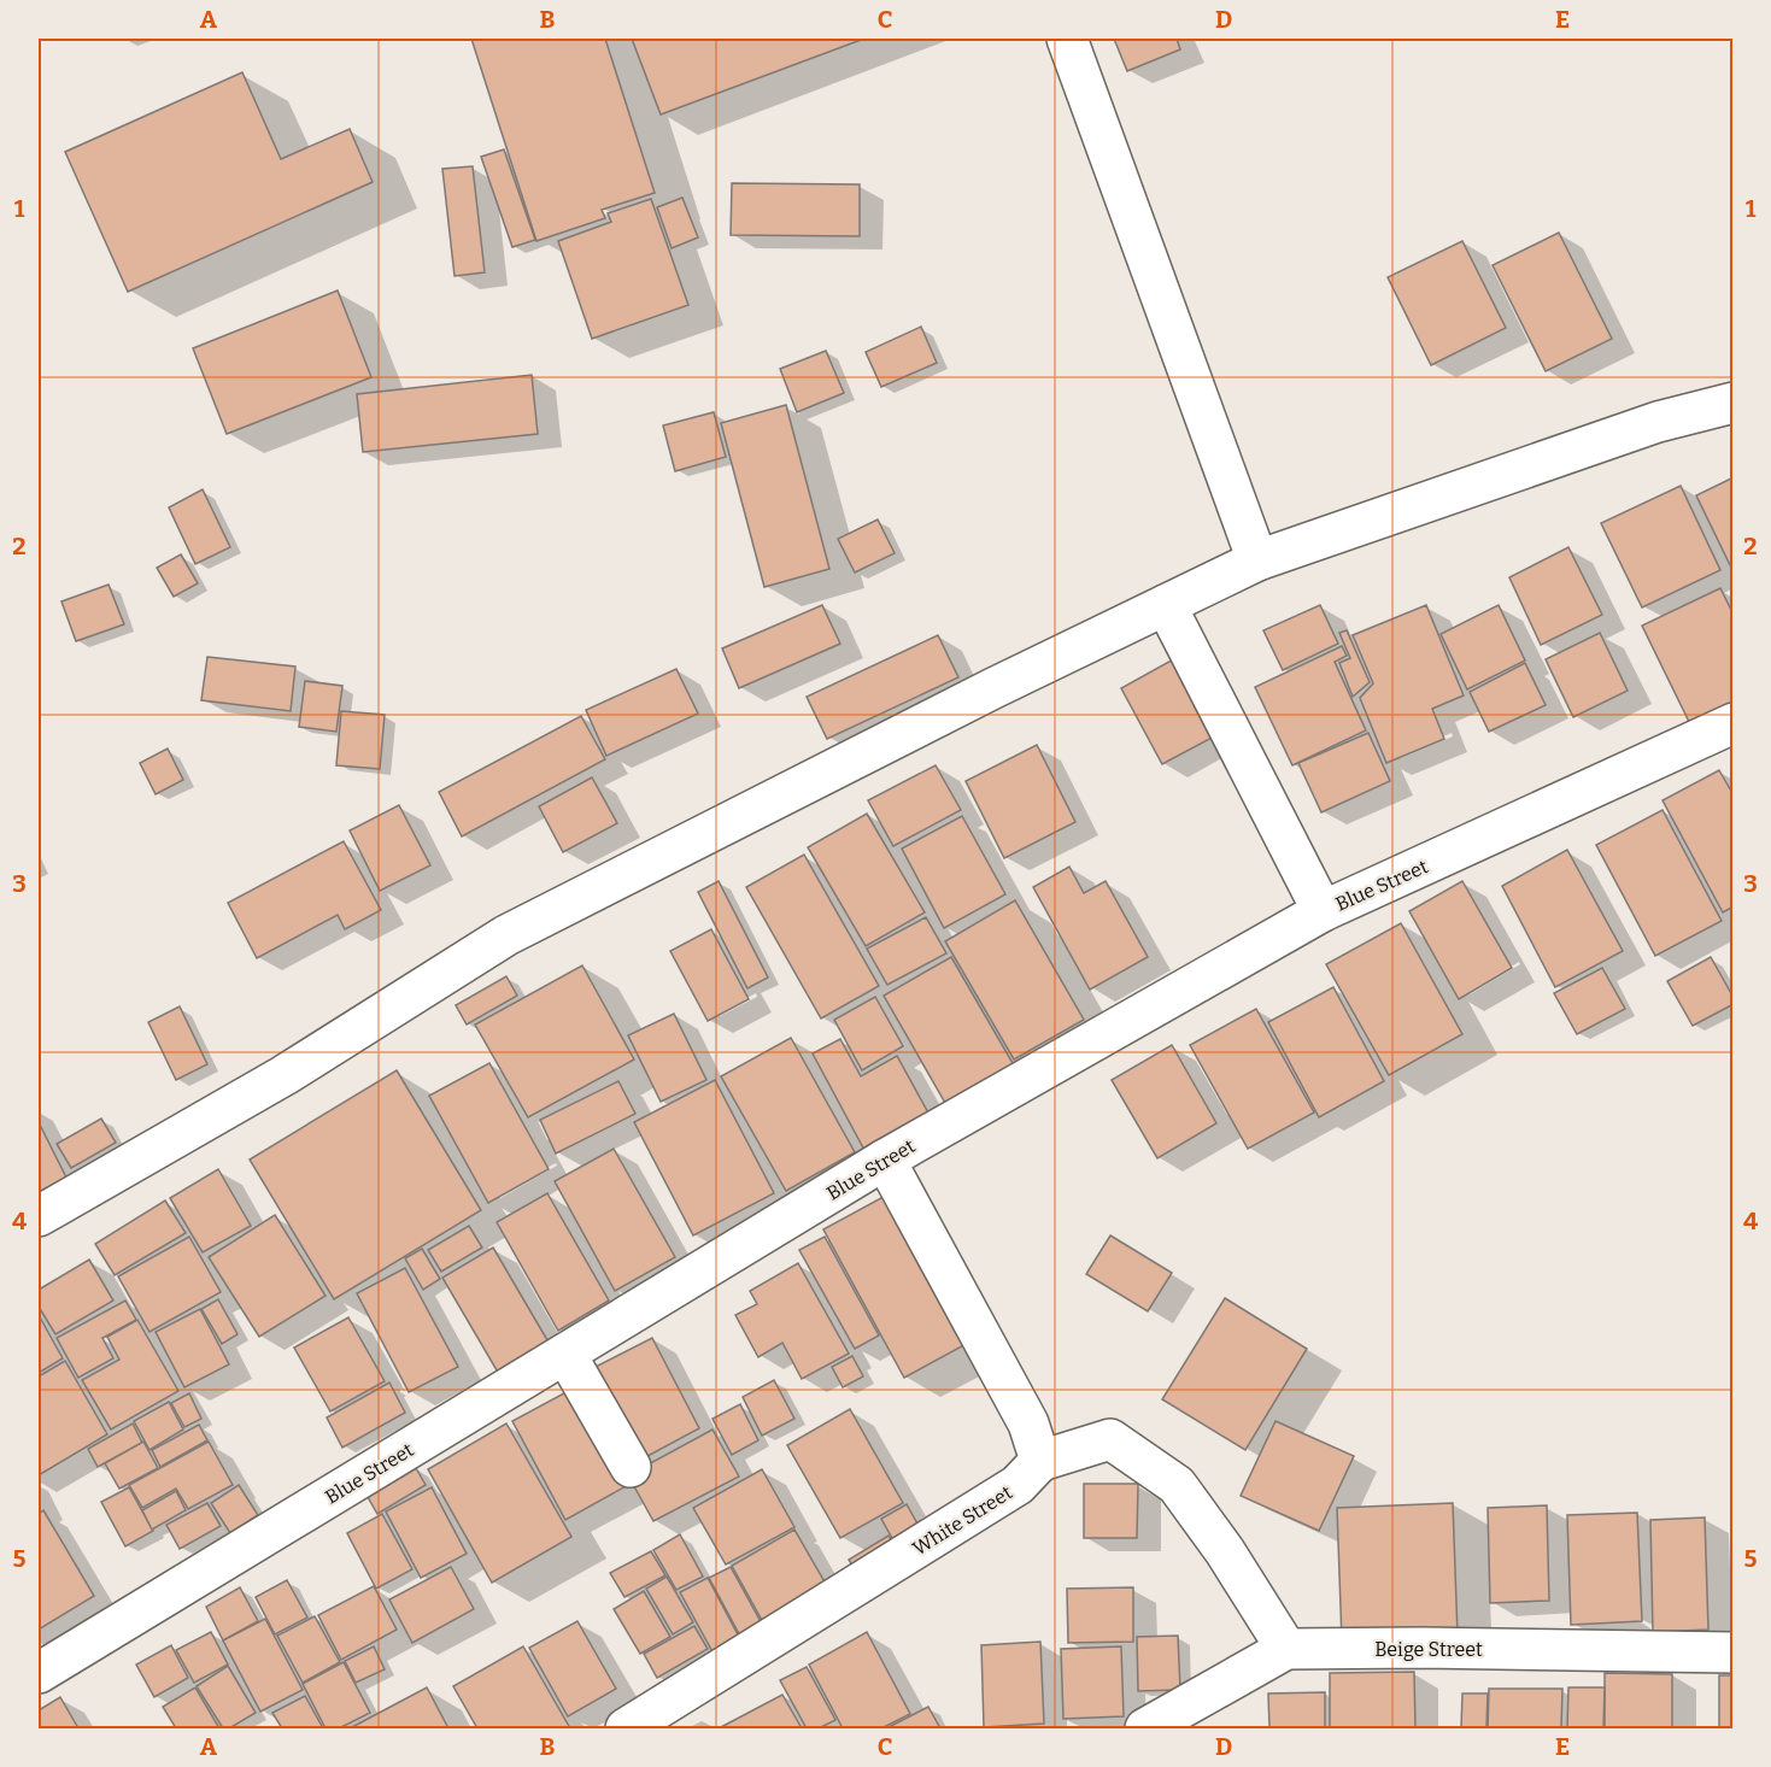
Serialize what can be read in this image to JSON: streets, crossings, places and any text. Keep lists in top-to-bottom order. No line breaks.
{"streets":{"street":["Blue Street","White Street","Beige Street"]},"grid":{"columns":["A","B","C","D","E"],"rows":["1","2","3","4","5"]}}
